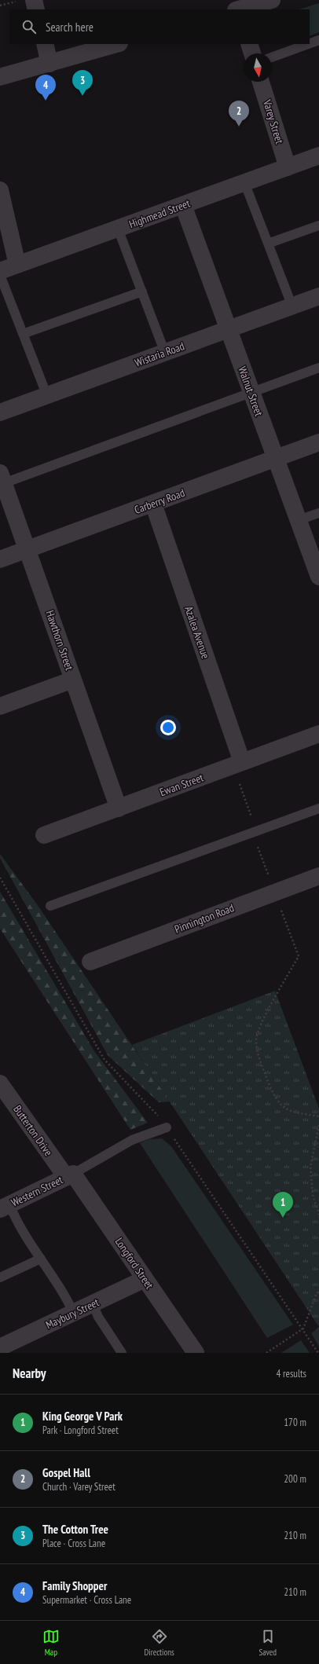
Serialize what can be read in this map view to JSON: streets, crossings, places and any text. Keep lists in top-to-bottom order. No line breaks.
{"streets":{"street":["Varey Street","Highmead Street","Wistaria Road","Walnut Street","Carberry Road","Azalea Avenue","Hawthorn Street","Ewan Street","Pinnington Road","Butterton Drive","Western Street","Longford Street","Maybury Street"]},"crossings":[["Varey Street","Highmead Street"],["Highmead Street","Walnut Street"],["Wistaria Road","Walnut Street"],["Walnut Street","Carberry Road"],["Carberry Road","Azalea Avenue"],["Carberry Road","Hawthorn Street"],["Azalea Avenue","Ewan Street"],["Hawthorn Street","Ewan Street"],["Butterton Drive","Western Street"],["Butterton Drive","Longford Street"],["Western Street","Longford Street"],["Longford Street","Maybury Street"]],"north":"bottom","page":{"search":"Search here","pins":["3","4","2","1"],"heading":["Nearby","4 results"],"list":[{"mark":"1","name":"King George V Park","note":"Park · Longford Street","value":"170 m"},{"mark":"2","name":"Gospel Hall","note":"Church · Varey Street","value":"200 m"},{"mark":"3","name":"The Cotton Tree","note":"Place · Cross Lane","value":"210 m"},{"mark":"4","name":"Family Shopper","note":"Supermarket · Cross Lane","value":"210 m"}],"nav":["Map","Directions","Saved"]}}
